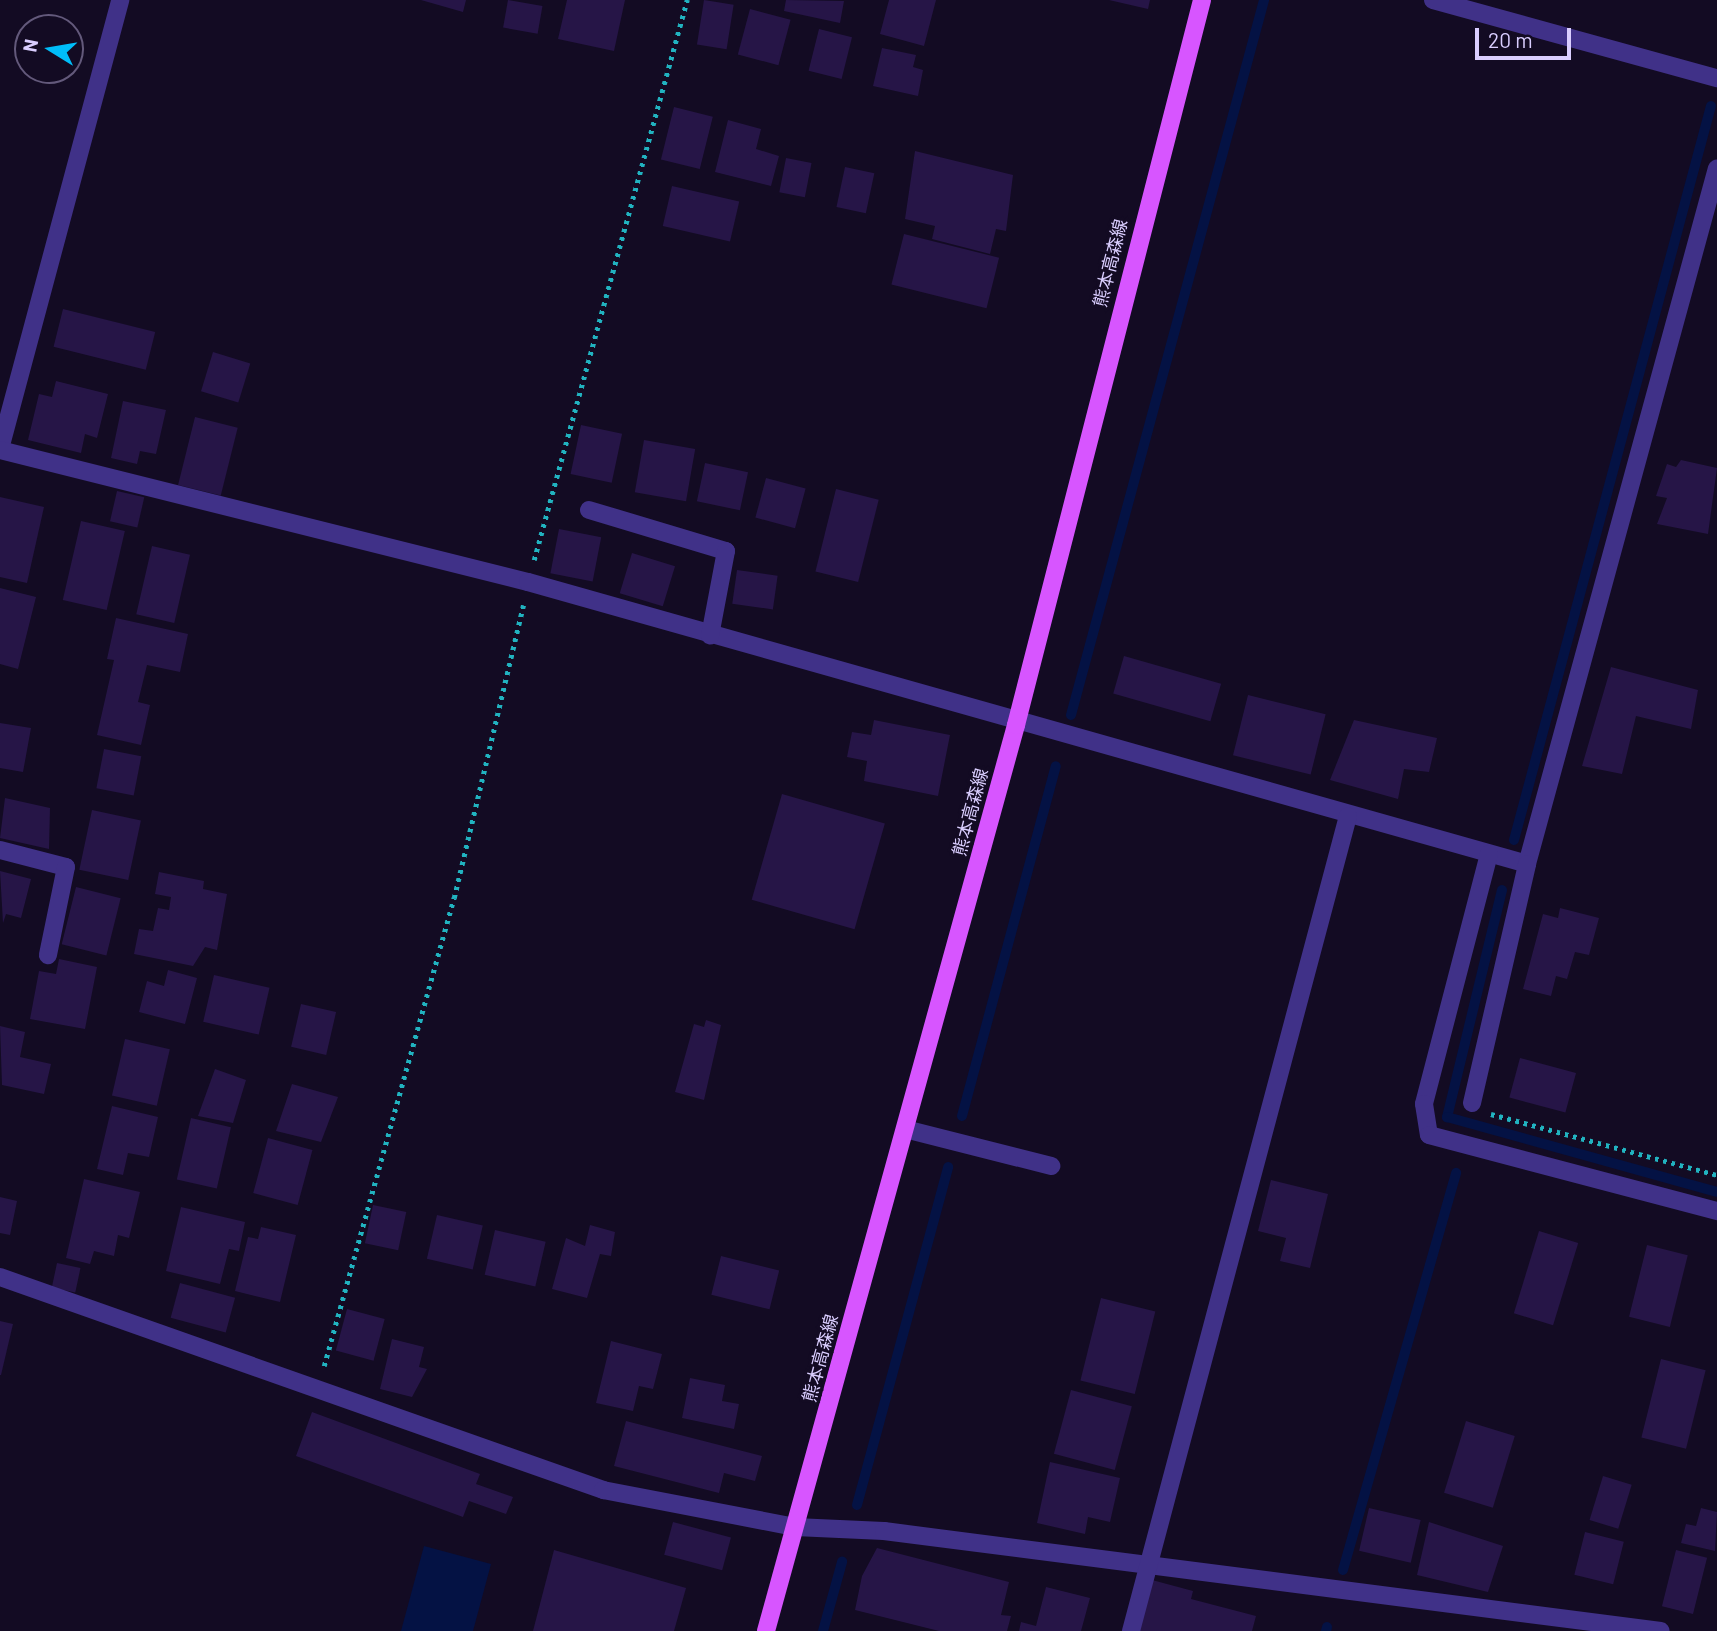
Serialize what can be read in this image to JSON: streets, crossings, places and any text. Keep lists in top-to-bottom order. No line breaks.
{"streets":{"main road":["熊本高森線"]},"scale_bar":"20 m","north":"left"}
